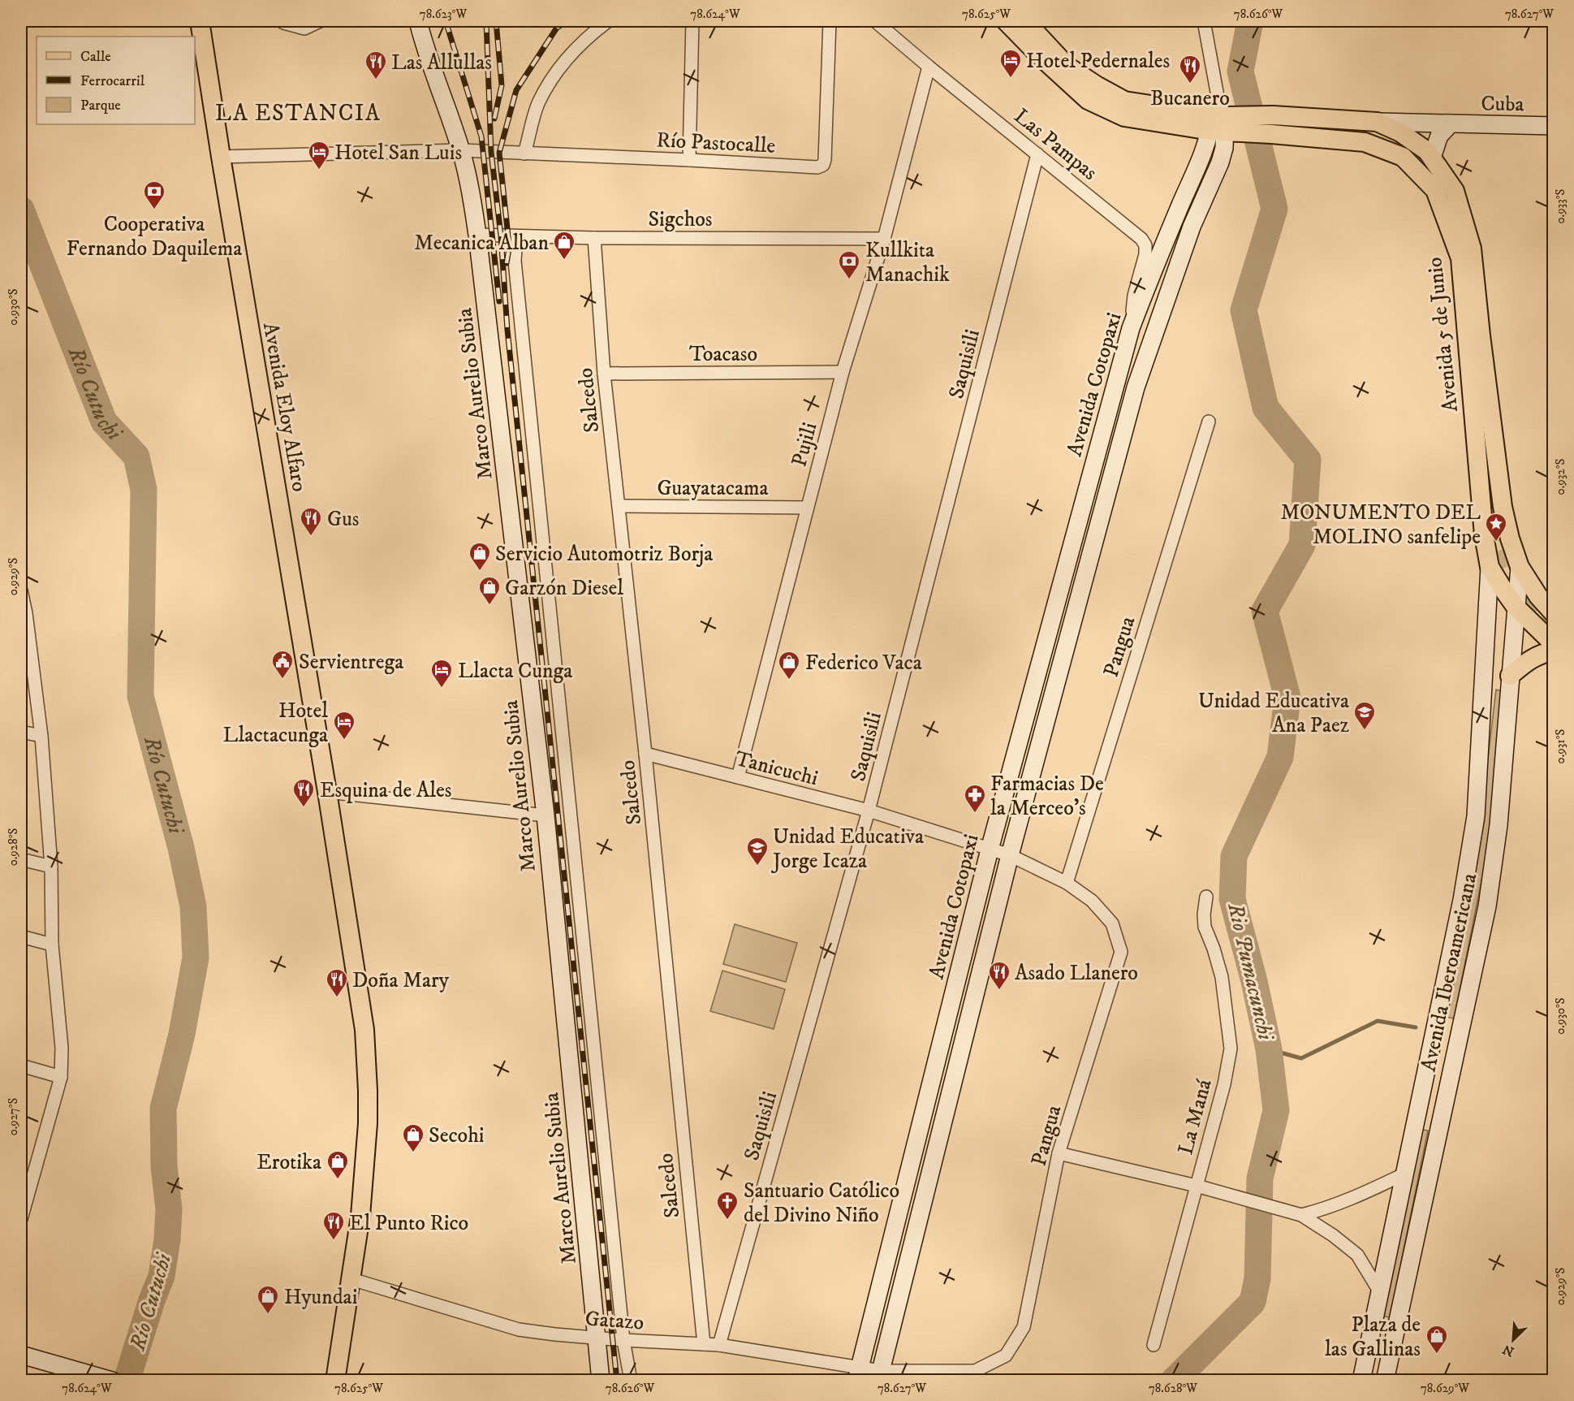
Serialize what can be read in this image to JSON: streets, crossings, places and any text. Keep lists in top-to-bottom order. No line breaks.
{"streets":{"main road":["Avenida 5 de Junio","Avenida Eloy Alfaro"],"street":["Cuba","Río Pastocalle","Las Pampas","Sigchos","Toacaso","Saquisili","Avenida Cotopaxi","Marco Aurelio Subia","Salcedo","Pujili","Guayatacama","Pangua","Tanicuchi","Avenida Iberoamericana","La Maná","Gatazo"]},"crossings":[["Cuba","Avenida 5 de Junio"],["Río Pastocalle","Marco Aurelio Subia"],["Río Pastocalle","Avenida Eloy Alfaro"],["Las Pampas","Saquisili"],["Las Pampas","Avenida Cotopaxi"],["Las Pampas","Pujili"],["Sigchos","Marco Aurelio Subia"],["Sigchos","Salcedo"],["Sigchos","Pujili"],["Avenida 5 de Junio","Avenida Cotopaxi"],["Avenida 5 de Junio","Avenida Iberoamericana"],["Toacaso","Salcedo"],["Toacaso","Pujili"],["Saquisili","Tanicuchi"],["Saquisili","Gatazo"],["Avenida Cotopaxi","Pangua"],["Avenida Cotopaxi","Tanicuchi"],["Avenida Cotopaxi","Gatazo"],["Marco Aurelio Subia","Gatazo"],["Salcedo","Guayatacama"],["Salcedo","Tanicuchi"],["Salcedo","Gatazo"],["Avenida Eloy Alfaro","Gatazo"],["Pujili","Guayatacama"],["Pujili","Tanicuchi"],["Pangua","Tanicuchi"],["Pangua","Gatazo"]],"districts":["LA ESTANCIA"],"water":["Río Cutuchi","Rio Pumacunchi"],"places":{"hotel":["Hotel Pedernales","Hotel San Luis","Llacta Cunga","Hotel Llactacunga"],"restaurant":["Las Allullas","Bucanero","Gus","Esquina de Ales","Asado Llanero","Doña Mary","El Punto Rico"],"bank":["Cooperativa Fernando Daquilema","Kullkita Manachik"],"shop":["Mecanica Alban","Servicio Automotriz Borja","Garzón Diesel","Federico Vaca","Secohi","Erotika","Hyundai","Plaza de las Gallinas"],"place":["MONUMENTO DEL MOLINO sanfelipe"],"public building":["Servientrega"],"school or university":["Unidad Educativa Ana Paez","Unidad Educativa Jorge Icaza"],"pharmacy":["Farmacias De la Merceo's"],"church":["Santuario Católico del Divino Niño"]},"legend":["Calle","Ferrocarril","Parque"],"north":"bottom left","coordinates":["78.623°W","78.624°W","78.625°W","78.626°W","78.627°W","0.933°S","0.930°S","0.932°S","0.929°S","0.931°S","0.928°S","0.927°S","78.628°W","78.629°W"]}
